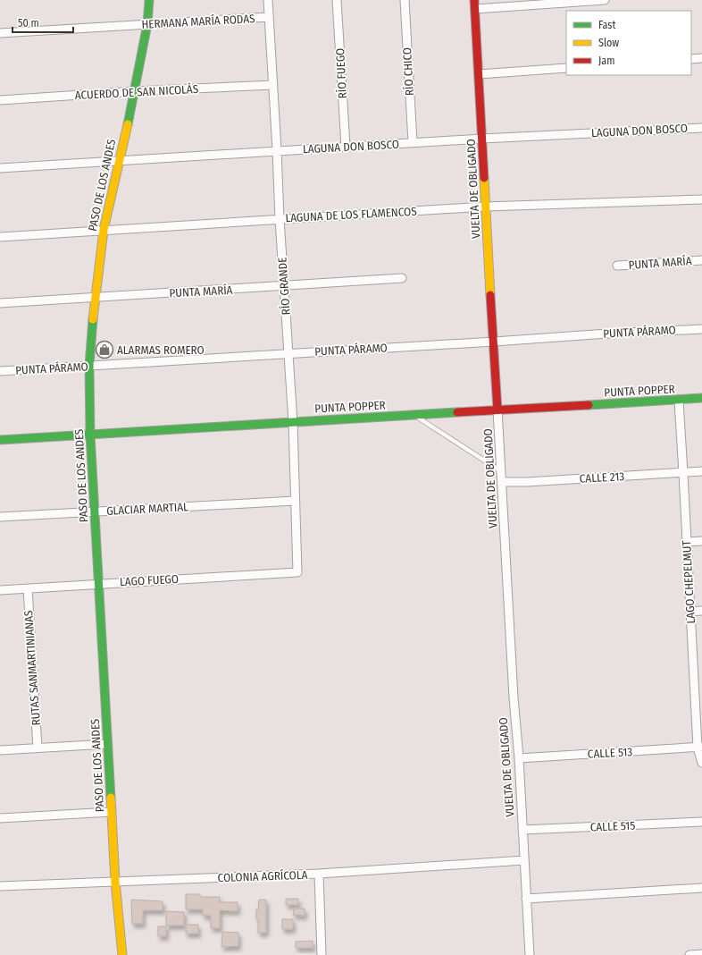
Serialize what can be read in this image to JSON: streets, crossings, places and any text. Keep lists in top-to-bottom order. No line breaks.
{"streets":{"street":["HERMANA MARÍA RODAS","RÍO CHICO","RÍO FUEGO","ACUERDO DE SAN NICOLÁS","LAGUNA DON BOSCO","PASO DE LOS ANDES","VUELTA DE OBLIGADO","LAGUNA DE LOS FLAMENCOS","PUNTA MARÍA","RÍO GRANDE","PUNTA PÁRAMO","PUNTA POPPER","CALLE 213","GLACIAR MARTIAL","LAGO FUEGO","LAGO CHEPELMUT","RUTAS SANMARTINIANAS","CALLE 513","CALLE 515","COLONIA AGRÍCOLA"]},"crossings":[["HERMANA MARÍA RODAS","PASO DE LOS ANDES"],["HERMANA MARÍA RODAS","RÍO GRANDE"],["RÍO CHICO","LAGUNA DON BOSCO"],["RÍO FUEGO","LAGUNA DON BOSCO"],["ACUERDO DE SAN NICOLÁS","PASO DE LOS ANDES"],["ACUERDO DE SAN NICOLÁS","RÍO GRANDE"],["LAGUNA DON BOSCO","PASO DE LOS ANDES"],["LAGUNA DON BOSCO","VUELTA DE OBLIGADO"],["LAGUNA DON BOSCO","RÍO GRANDE"],["PASO DE LOS ANDES","LAGUNA DE LOS FLAMENCOS"],["PASO DE LOS ANDES","PUNTA MARÍA"],["PASO DE LOS ANDES","PUNTA PÁRAMO"],["PASO DE LOS ANDES","PUNTA POPPER"],["PASO DE LOS ANDES","GLACIAR MARTIAL"],["PASO DE LOS ANDES","LAGO FUEGO"],["PASO DE LOS ANDES","COLONIA AGRÍCOLA"],["VUELTA DE OBLIGADO","LAGUNA DE LOS FLAMENCOS"],["VUELTA DE OBLIGADO","PUNTA PÁRAMO"],["VUELTA DE OBLIGADO","PUNTA POPPER"],["VUELTA DE OBLIGADO","CALLE 213"],["VUELTA DE OBLIGADO","CALLE 513"],["VUELTA DE OBLIGADO","CALLE 515"],["VUELTA DE OBLIGADO","COLONIA AGRÍCOLA"],["LAGUNA DE LOS FLAMENCOS","RÍO GRANDE"],["PUNTA MARÍA","RÍO GRANDE"],["RÍO GRANDE","PUNTA PÁRAMO"],["RÍO GRANDE","PUNTA POPPER"],["RÍO GRANDE","GLACIAR MARTIAL"],["RÍO GRANDE","LAGO FUEGO"],["PUNTA POPPER","LAGO CHEPELMUT"],["CALLE 213","LAGO CHEPELMUT"],["LAGO FUEGO","RUTAS SANMARTINIANAS"],["LAGO CHEPELMUT","CALLE 513"]],"places":{"shop":["ALARMAS ROMERO"]},"legend":["Fast","Slow","Jam"],"scale_bar":"50 m"}
